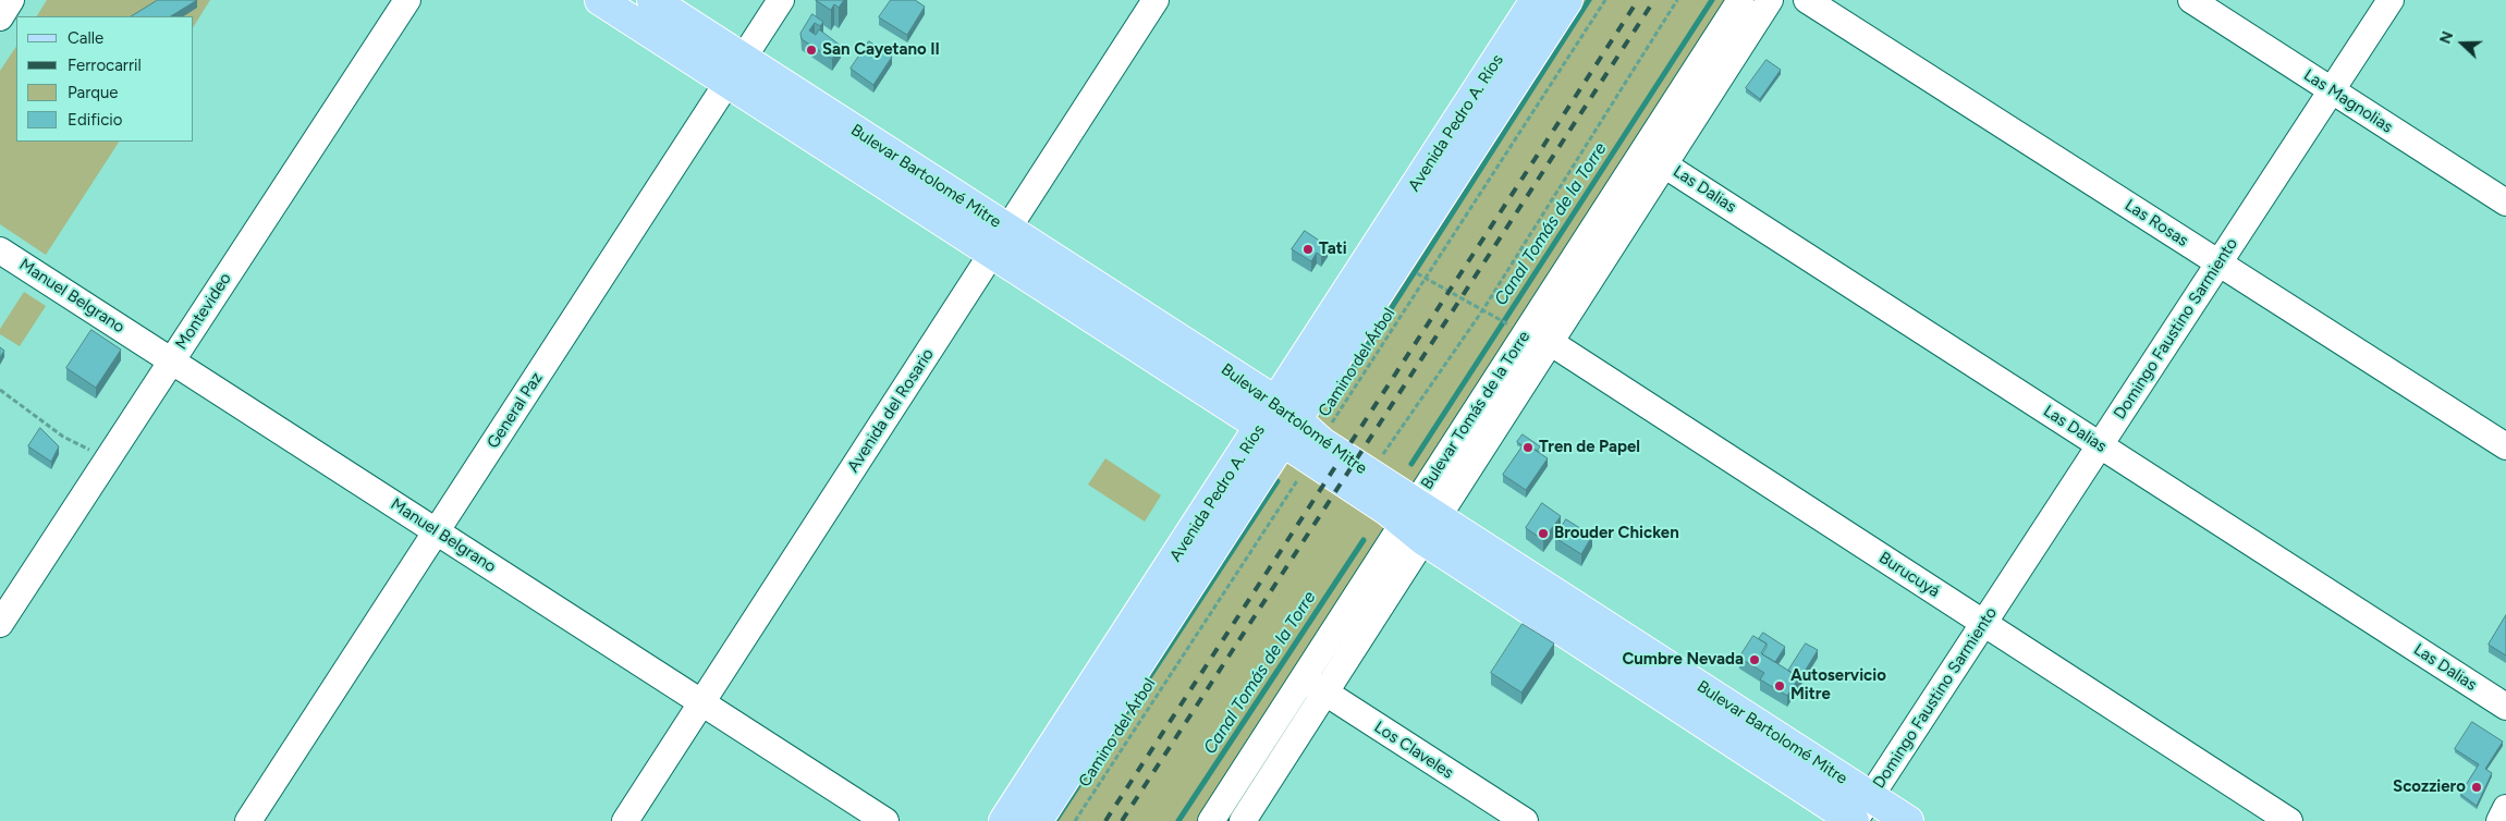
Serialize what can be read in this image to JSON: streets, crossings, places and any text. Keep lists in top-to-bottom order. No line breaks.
{"streets":{"main road":["Avenida Pedro A. Ríos","Bulevar Bartolomé Mitre"],"street":["Las Magnolias","Las Dalias","Las Rosas","Manuel Belgrano","Montevideo","Domingo Faustino Sarmiento","General Paz","Avenida del Rosario","Bulevar Tomás de la Torre","Burucuyá","Los Claveles"],"path":["Camino del Árbol"]},"crossings":[["Las Magnolias","Domingo Faustino Sarmiento"],["Avenida Pedro A. Ríos","Bulevar Bartolomé Mitre"],["Bulevar Bartolomé Mitre","Domingo Faustino Sarmiento"],["Bulevar Bartolomé Mitre","Camino del Árbol"],["Bulevar Bartolomé Mitre","General Paz"],["Bulevar Bartolomé Mitre","Avenida del Rosario"],["Bulevar Bartolomé Mitre","Bulevar Tomás de la Torre"],["Las Dalias","Domingo Faustino Sarmiento"],["Las Dalias","Bulevar Tomás de la Torre"],["Las Rosas","Domingo Faustino Sarmiento"],["Manuel Belgrano","Montevideo"],["Manuel Belgrano","General Paz"],["Manuel Belgrano","Avenida del Rosario"],["Domingo Faustino Sarmiento","Burucuyá"],["Bulevar Tomás de la Torre","Burucuyá"],["Bulevar Tomás de la Torre","Los Claveles"]],"water":["Canal Tomás de la Torre"],"places":["San Cayetano II","Tati","Tren de Papel","Brouder Chicken","Cumbre Nevada","Autoservicio Mitre","Scozziero"],"legend":["Calle","Ferrocarril","Parque","Edificio"],"north":"left"}
